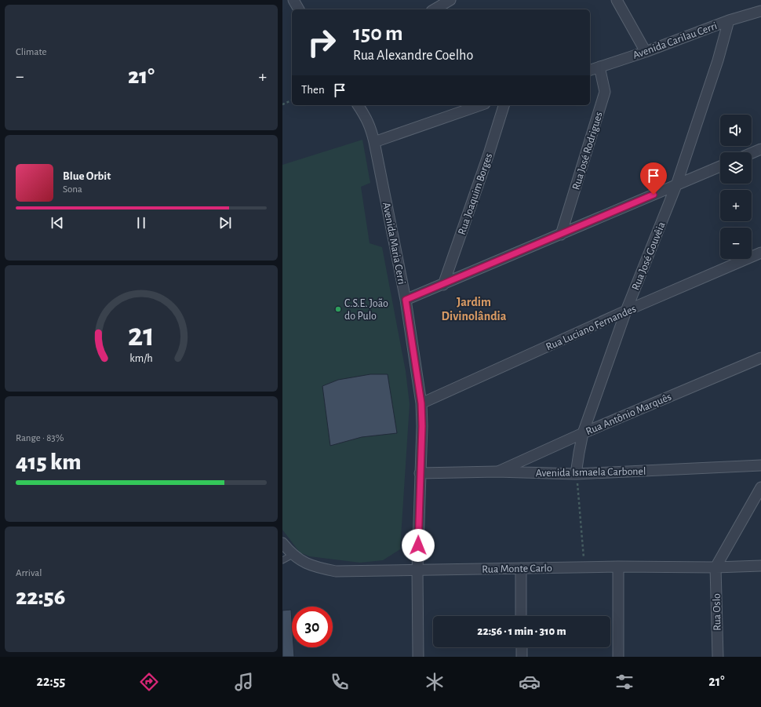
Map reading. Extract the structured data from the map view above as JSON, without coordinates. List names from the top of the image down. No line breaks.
{"streets":{"street":["Avenida Carilau Cerri","Rua José Rodrigues","Rua Joaquim Borges","Avenida Maria Cerri","Rua José Gouvêia","Rua Luciano Fernandes","Rua Antônio Marquês","Avenida Ismaela Carbonel","Rua Monte Carlo","Rua Oslo"]},"crossings":[["Avenida Carilau Cerri","Rua José Rodrigues"],["Avenida Carilau Cerri","Rua José Gouvêia"],["Avenida Maria Cerri","Rua Luciano Fernandes"],["Avenida Maria Cerri","Avenida Ismaela Carbonel"],["Avenida Maria Cerri","Rua Monte Carlo"],["Rua José Gouvêia","Rua Luciano Fernandes"],["Rua José Gouvêia","Rua Antônio Marquês"],["Rua José Gouvêia","Avenida Ismaela Carbonel"],["Rua Antônio Marquês","Avenida Ismaela Carbonel"],["Rua Monte Carlo","Rua Oslo"]],"districts":["Jardim Divinolândia"],"places":["C.S.E. João do Pulo"],"page":{"tile":["Climate",["Range · 83%","415 km"],["Arrival","22:56"]],"turn":["150 m","Rua Alexandre Coelho"],"heat":["−","21°","+"],"then":"Then","map_buttons":["+","−"],"song":["Blue Orbit","Sona"],"limit":"30","trip":"22:56 · 1 min · 310 m","tabs":["22:55","21°"],"gauge":["21","km/h"]}}
